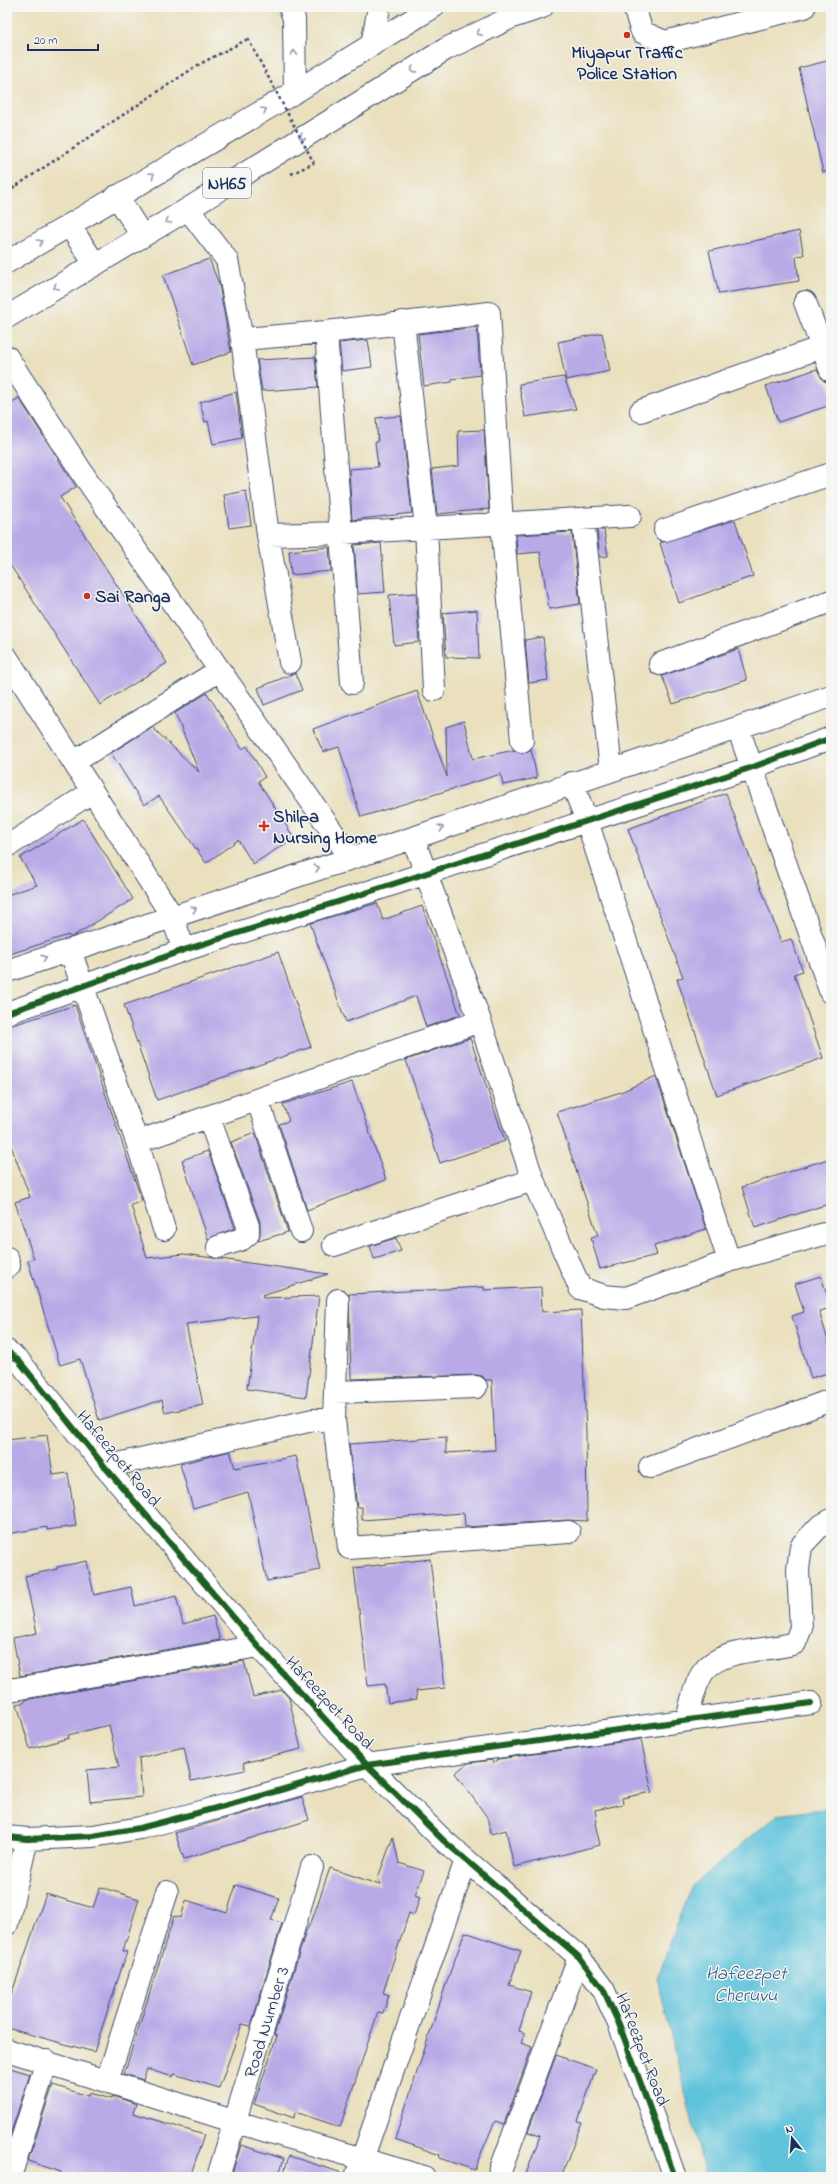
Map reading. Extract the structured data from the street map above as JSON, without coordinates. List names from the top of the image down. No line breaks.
{"streets":{"main road":["NH65","Hafeezpet Road","Road Number 3"]},"water":["Hafeezpet Cheruvu"],"places":{"other":["Miyapur Traffic Police Station","Sai Ranga"],"health":["Shilpa Nursing Home"]},"scale_bar":"20 m","north":"top"}
